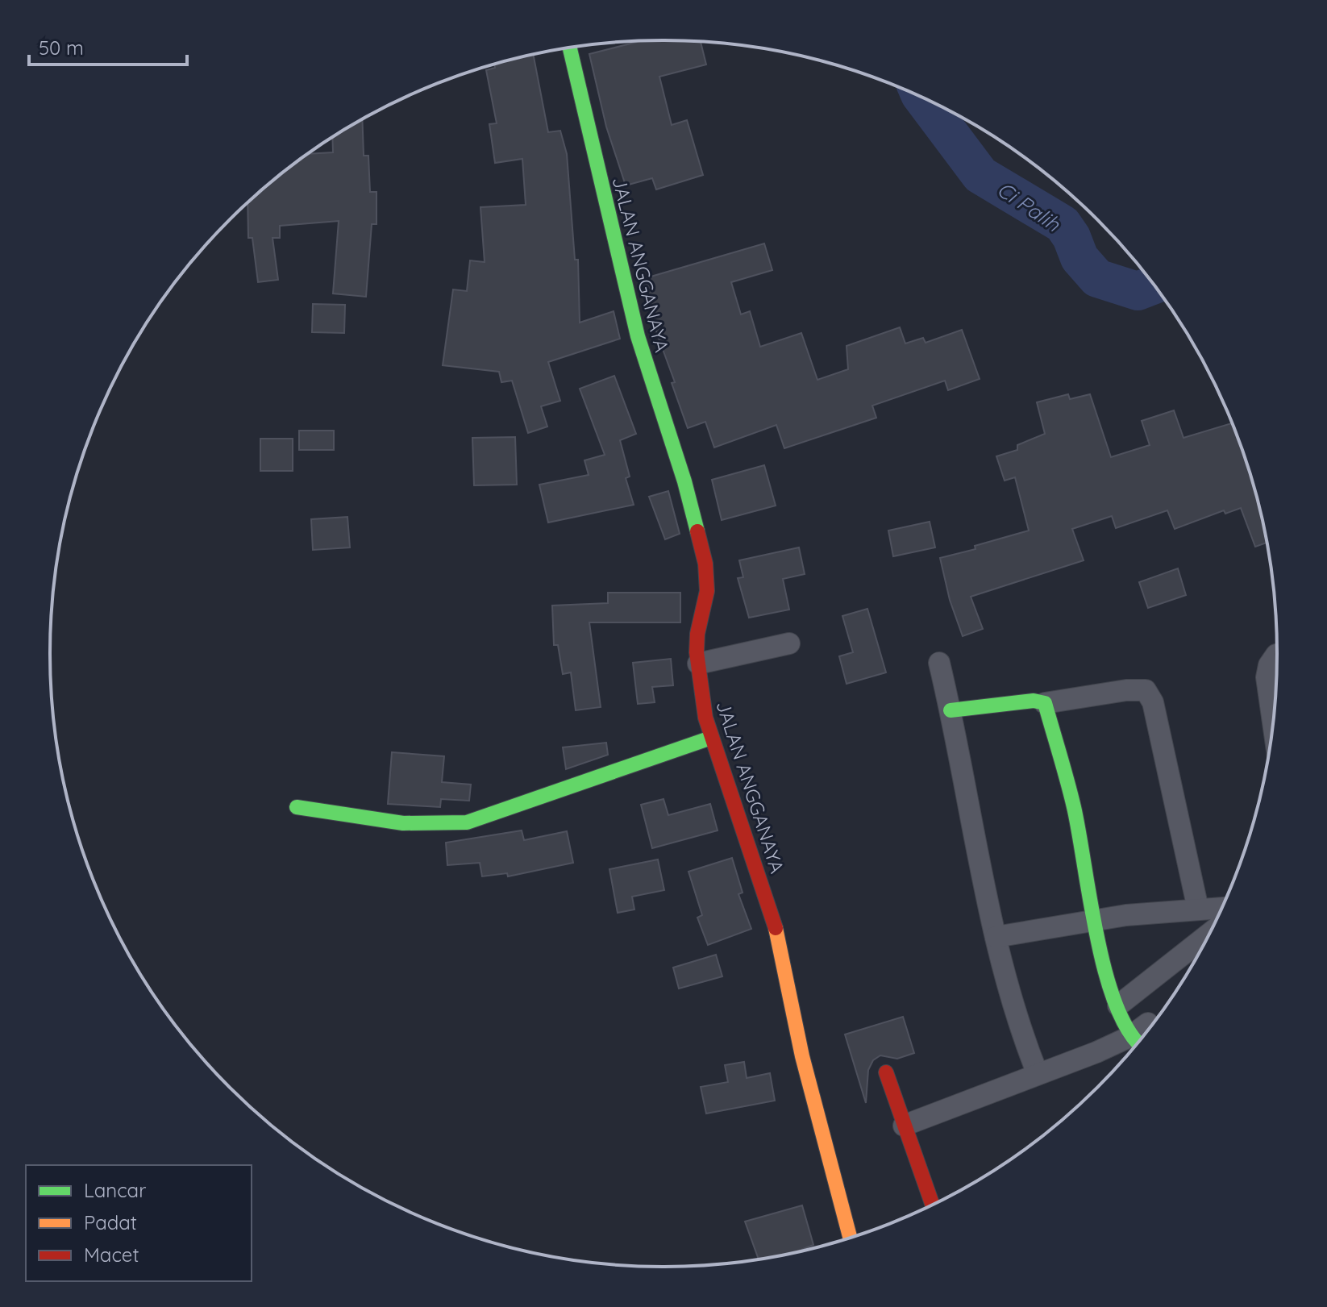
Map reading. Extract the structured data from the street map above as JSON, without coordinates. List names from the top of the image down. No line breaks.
{"streets":{"street":["JALAN ANGGANAYA"]},"water":["Ci Palih"],"legend":["Lancar","Padat","Macet"],"scale_bar":"50 m"}
